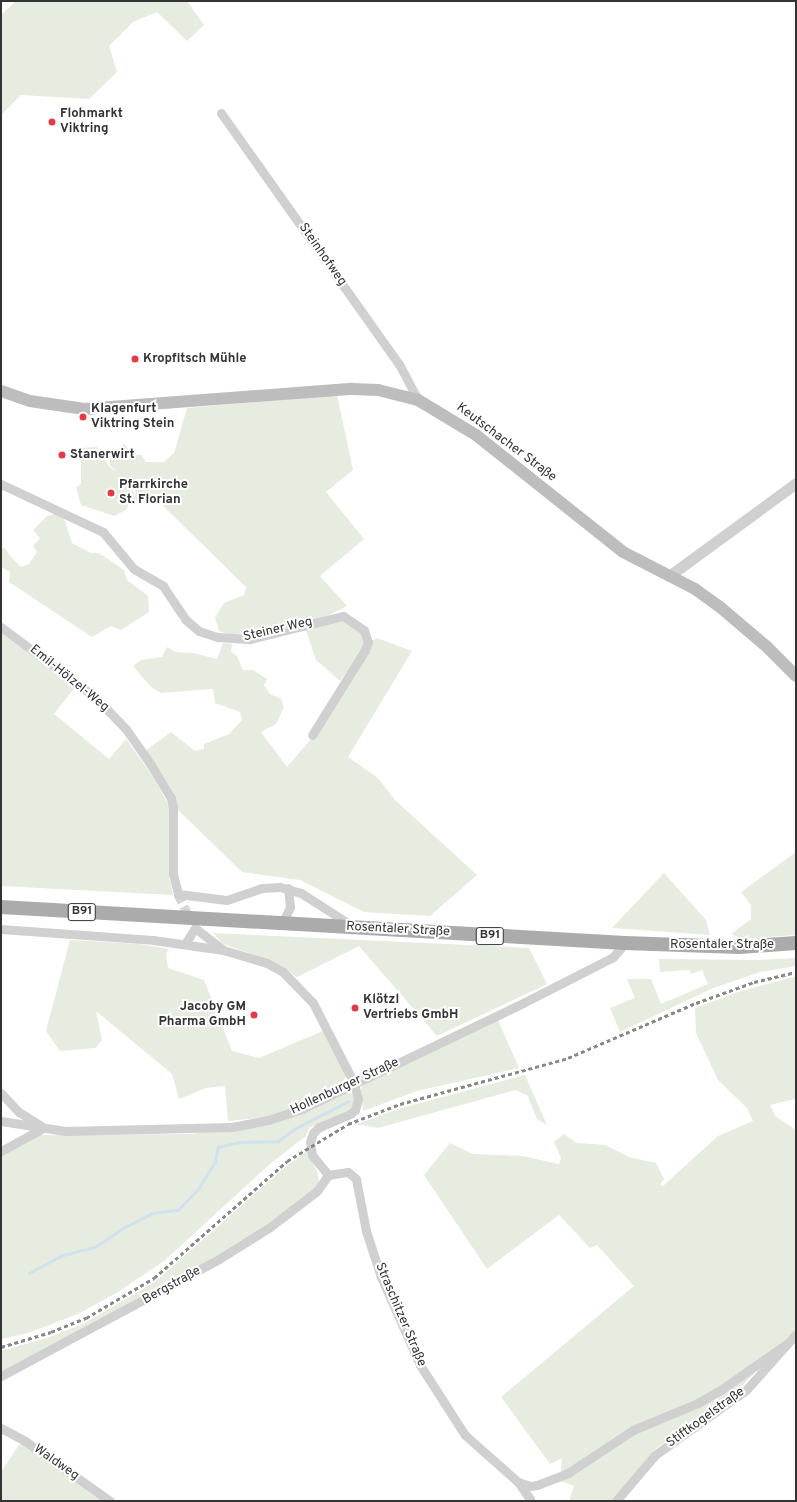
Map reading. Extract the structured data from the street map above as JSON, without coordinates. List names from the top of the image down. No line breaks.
{"streets":{"main road":["Keutschacher Straße","B91","Rosentaler Straße"],"street":["Steinhofweg","Steiner Weg","Emil-Hölzel-Weg","Hollenburger Straße","Bergstraße","Straschitzer Straße","Stiftkogelstraße","Waldweg"]},"crossings":[["Steinhofweg","Keutschacher Straße"],["Emil-Hölzel-Weg","Rosentaler Straße"],["Rosentaler Straße","Hollenburger Straße"],["Bergstraße","Straschitzer Straße"]],"places":["Flohmarkt Viktring","Kropfitsch Mühle","Klagenfurt Viktring Stein","Stanerwirt","Pfarrkirche St. Florian","Klötzl Vertriebs GmbH","Jacoby GM Pharma GmbH"]}
